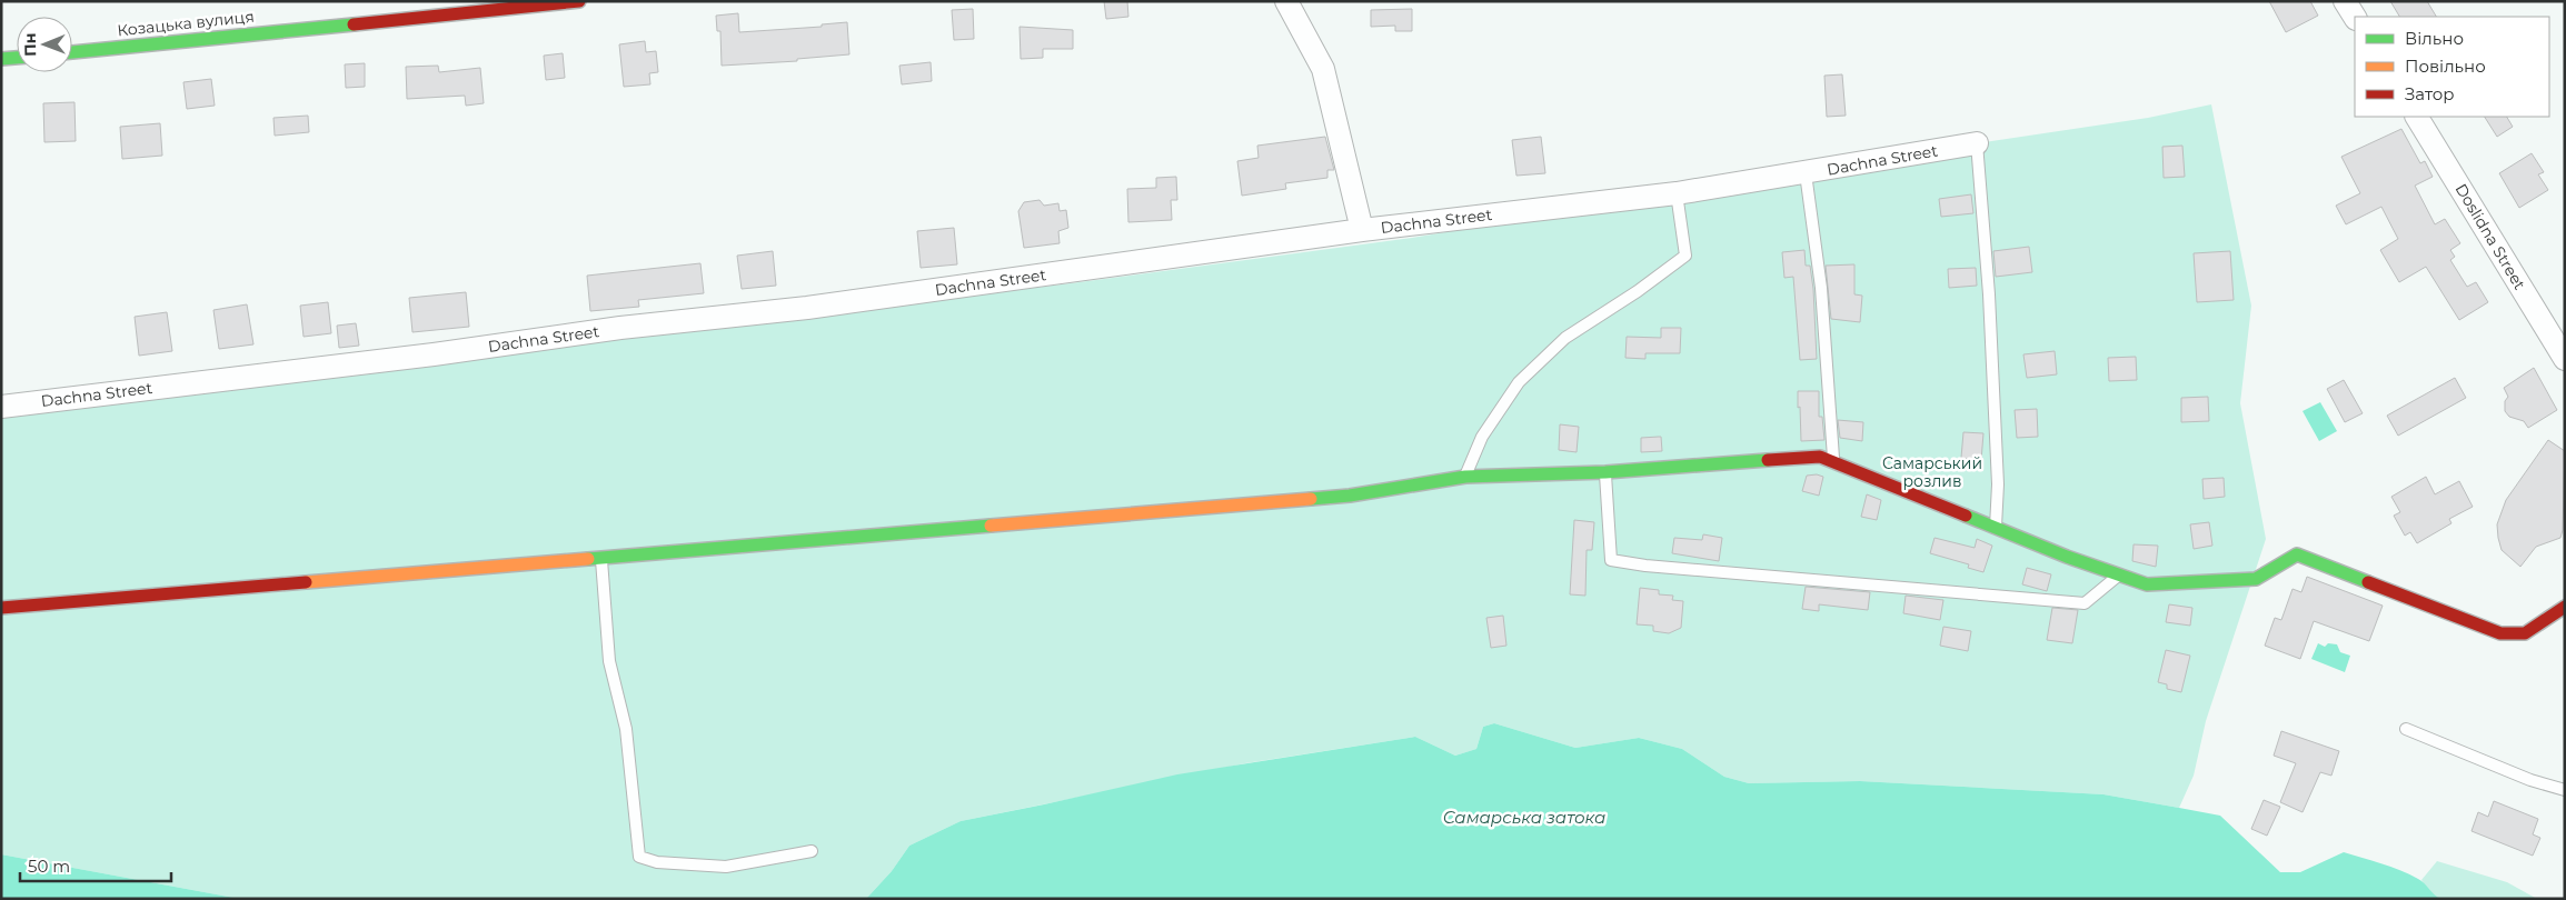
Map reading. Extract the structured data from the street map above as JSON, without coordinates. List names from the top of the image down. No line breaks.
{"streets":{"street":["Козацька вулиця","Dachna Street","Doslidna Street"]},"water":["Самарська затока"],"parks":["Самарський розлив"],"legend":["Вільно","Повільно","Затор"],"scale_bar":"50 m","north":"left"}
